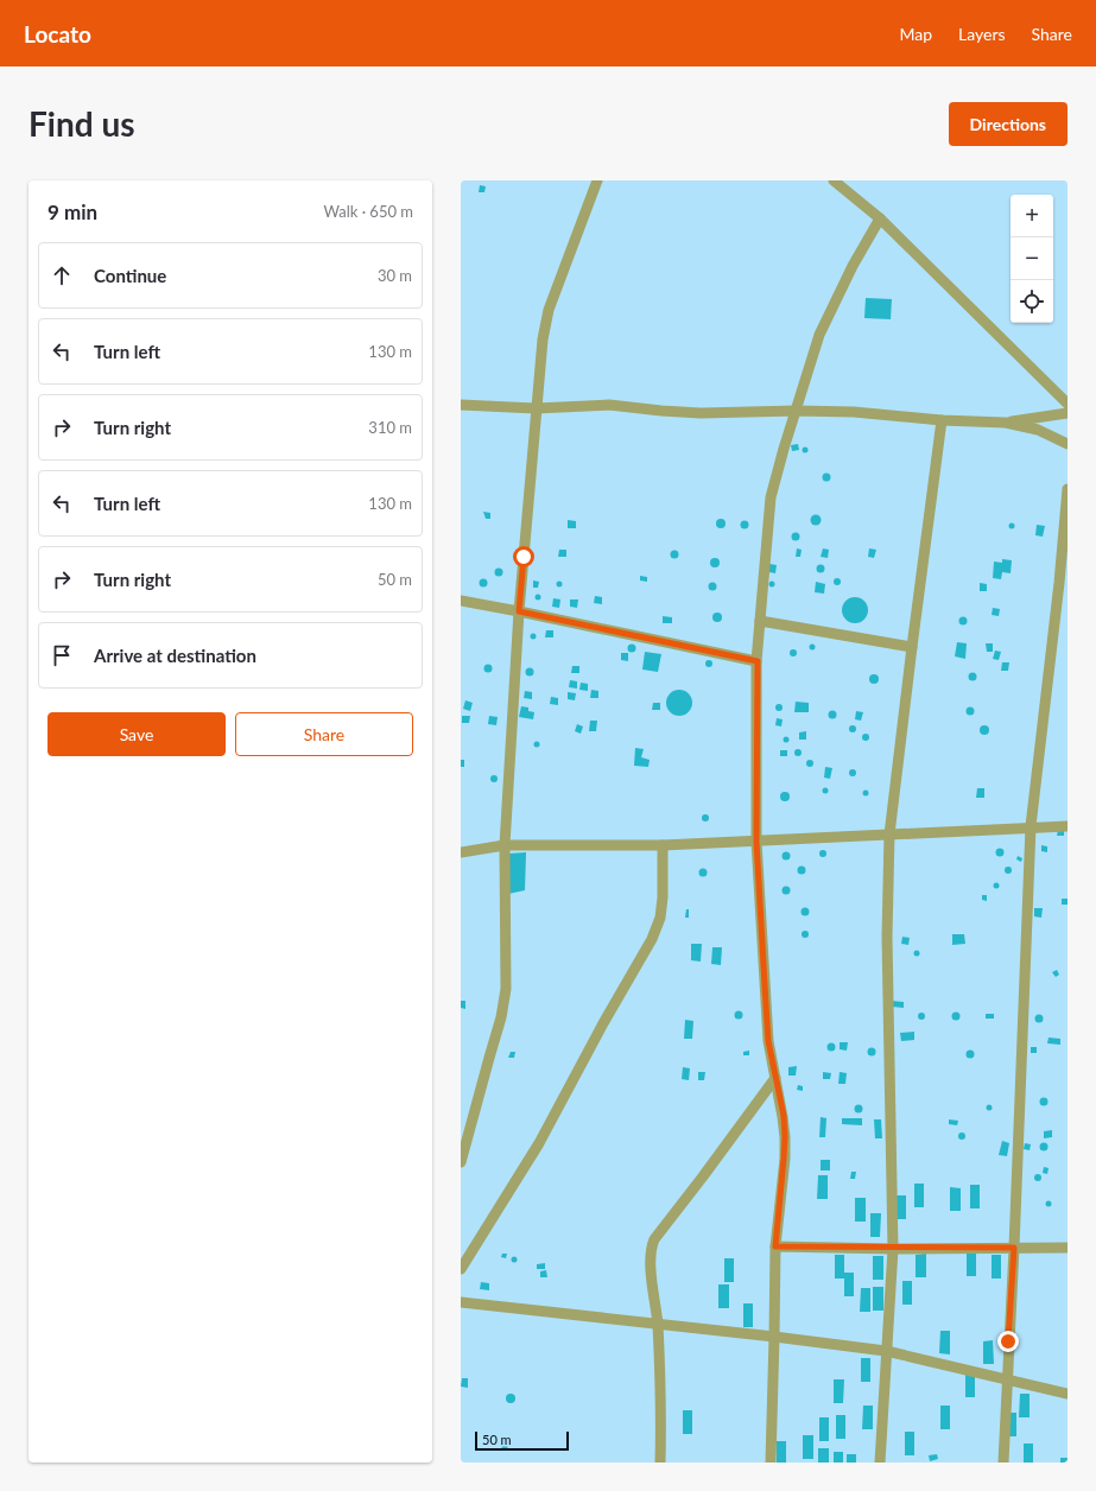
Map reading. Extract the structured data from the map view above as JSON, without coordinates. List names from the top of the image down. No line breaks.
{"scale_bar":"50 m","page":{"header":"Locato","nav":["Map","Layers","Share"],"buttons":["Directions",["Save","Share"]],"title":"Find us","heading":["9 min","Walk · 650 m"],"map_buttons":["+","−"],"list":[["Continue","30 m"],["Turn left","130 m"],["Turn right","310 m"],["Turn left","130 m"],["Turn right","50 m"],"Arrive at destination"],"scale":"50 m"}}
